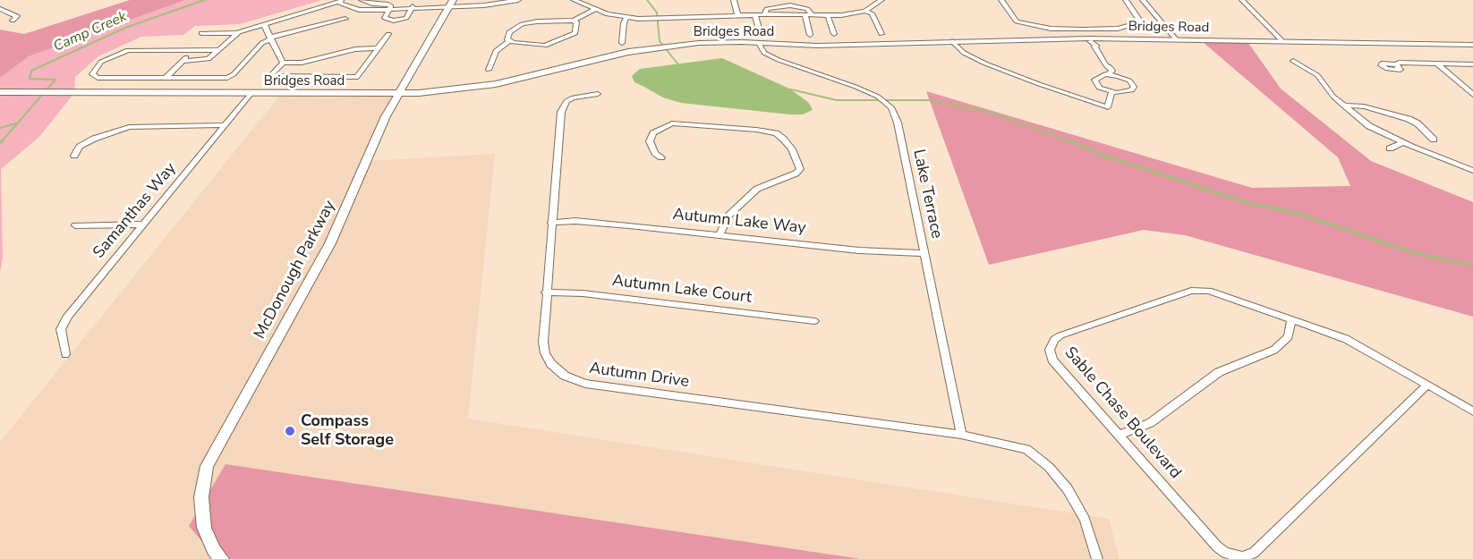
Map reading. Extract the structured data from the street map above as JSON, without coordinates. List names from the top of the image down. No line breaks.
{"streets":{"street":["Bridges Road","Lake Terrace","Samanthas Way","Autumn Lake Way","McDonough Parkway","Autumn Lake Court","Autumn Drive","Sable Chase Boulevard"]},"crossings":[["Bridges Road","Lake Terrace"],["Bridges Road","Samanthas Way"],["Bridges Road","McDonough Parkway"],["Lake Terrace","Autumn Lake Way"],["Lake Terrace","Autumn Drive"],["Autumn Lake Way","Autumn Drive"],["Autumn Lake Court","Autumn Drive"]],"water":["Camp Creek"],"places":["Compass Self Storage"]}
